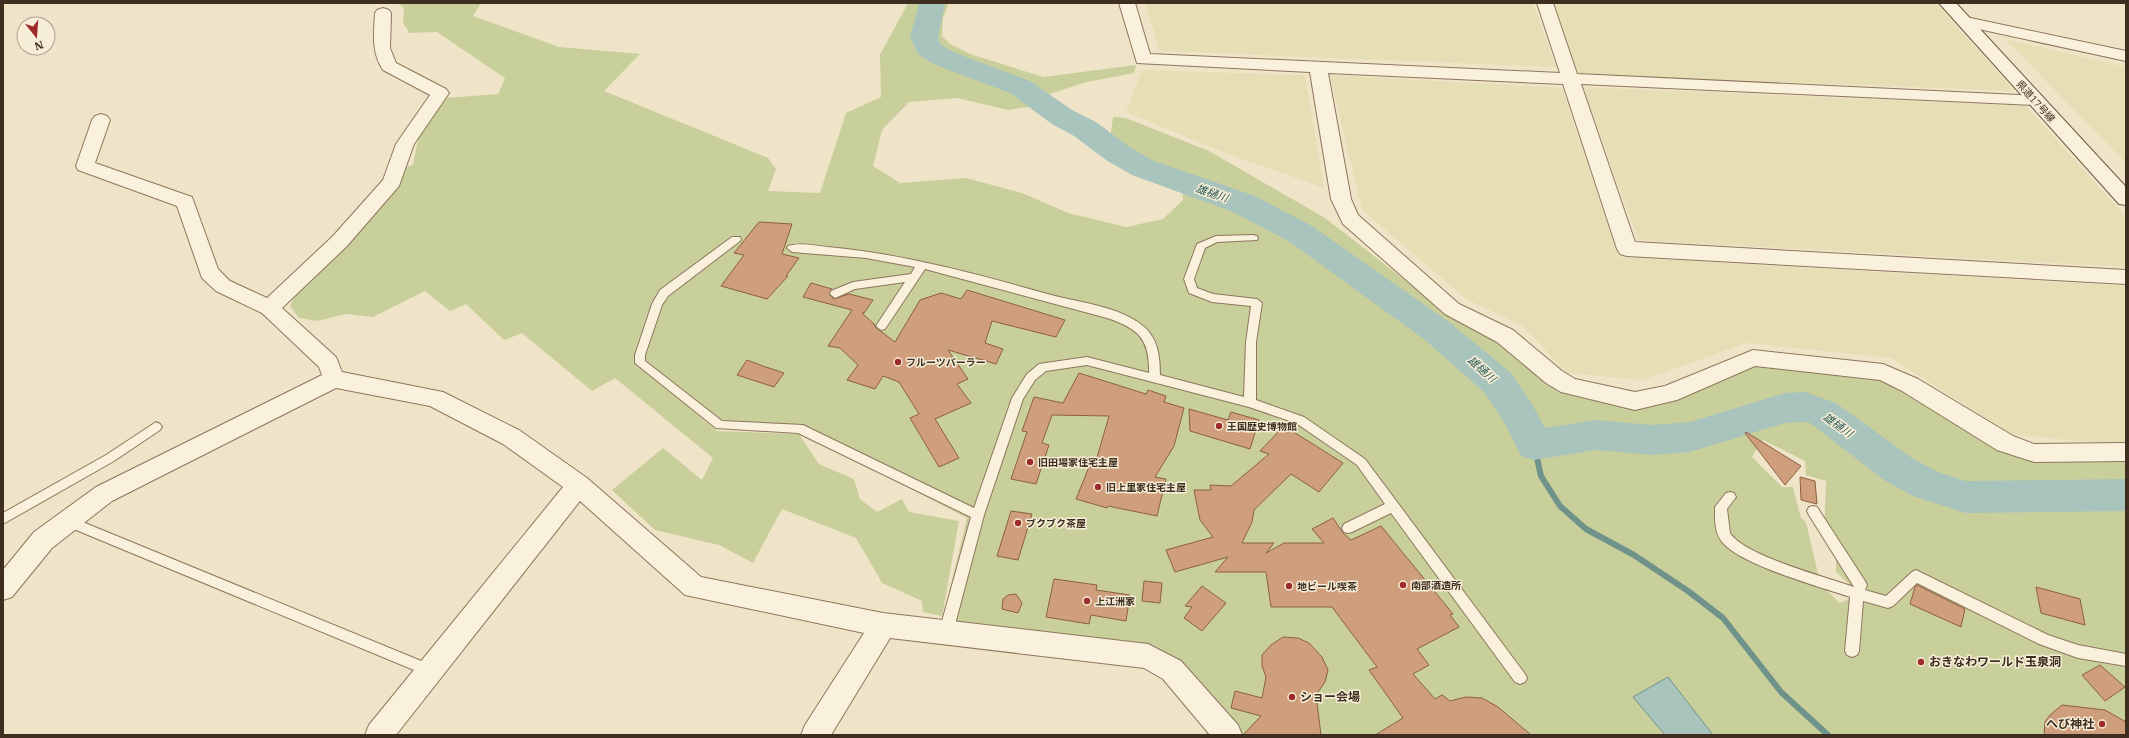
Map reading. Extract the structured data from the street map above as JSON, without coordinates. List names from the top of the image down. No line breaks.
{"streets":{"street":["県道17号線"]},"water":["雄樋川"],"places":["フルーツパーラー","王国歴史博物館","旧田場家住宅主屋","旧上里家住宅主屋","ブクブク茶屋","南部酒造所","地ビール喫茶","上江洲家","おきなわワールド玉泉洞","ショー会場","へび神社"],"north":"bottom"}
